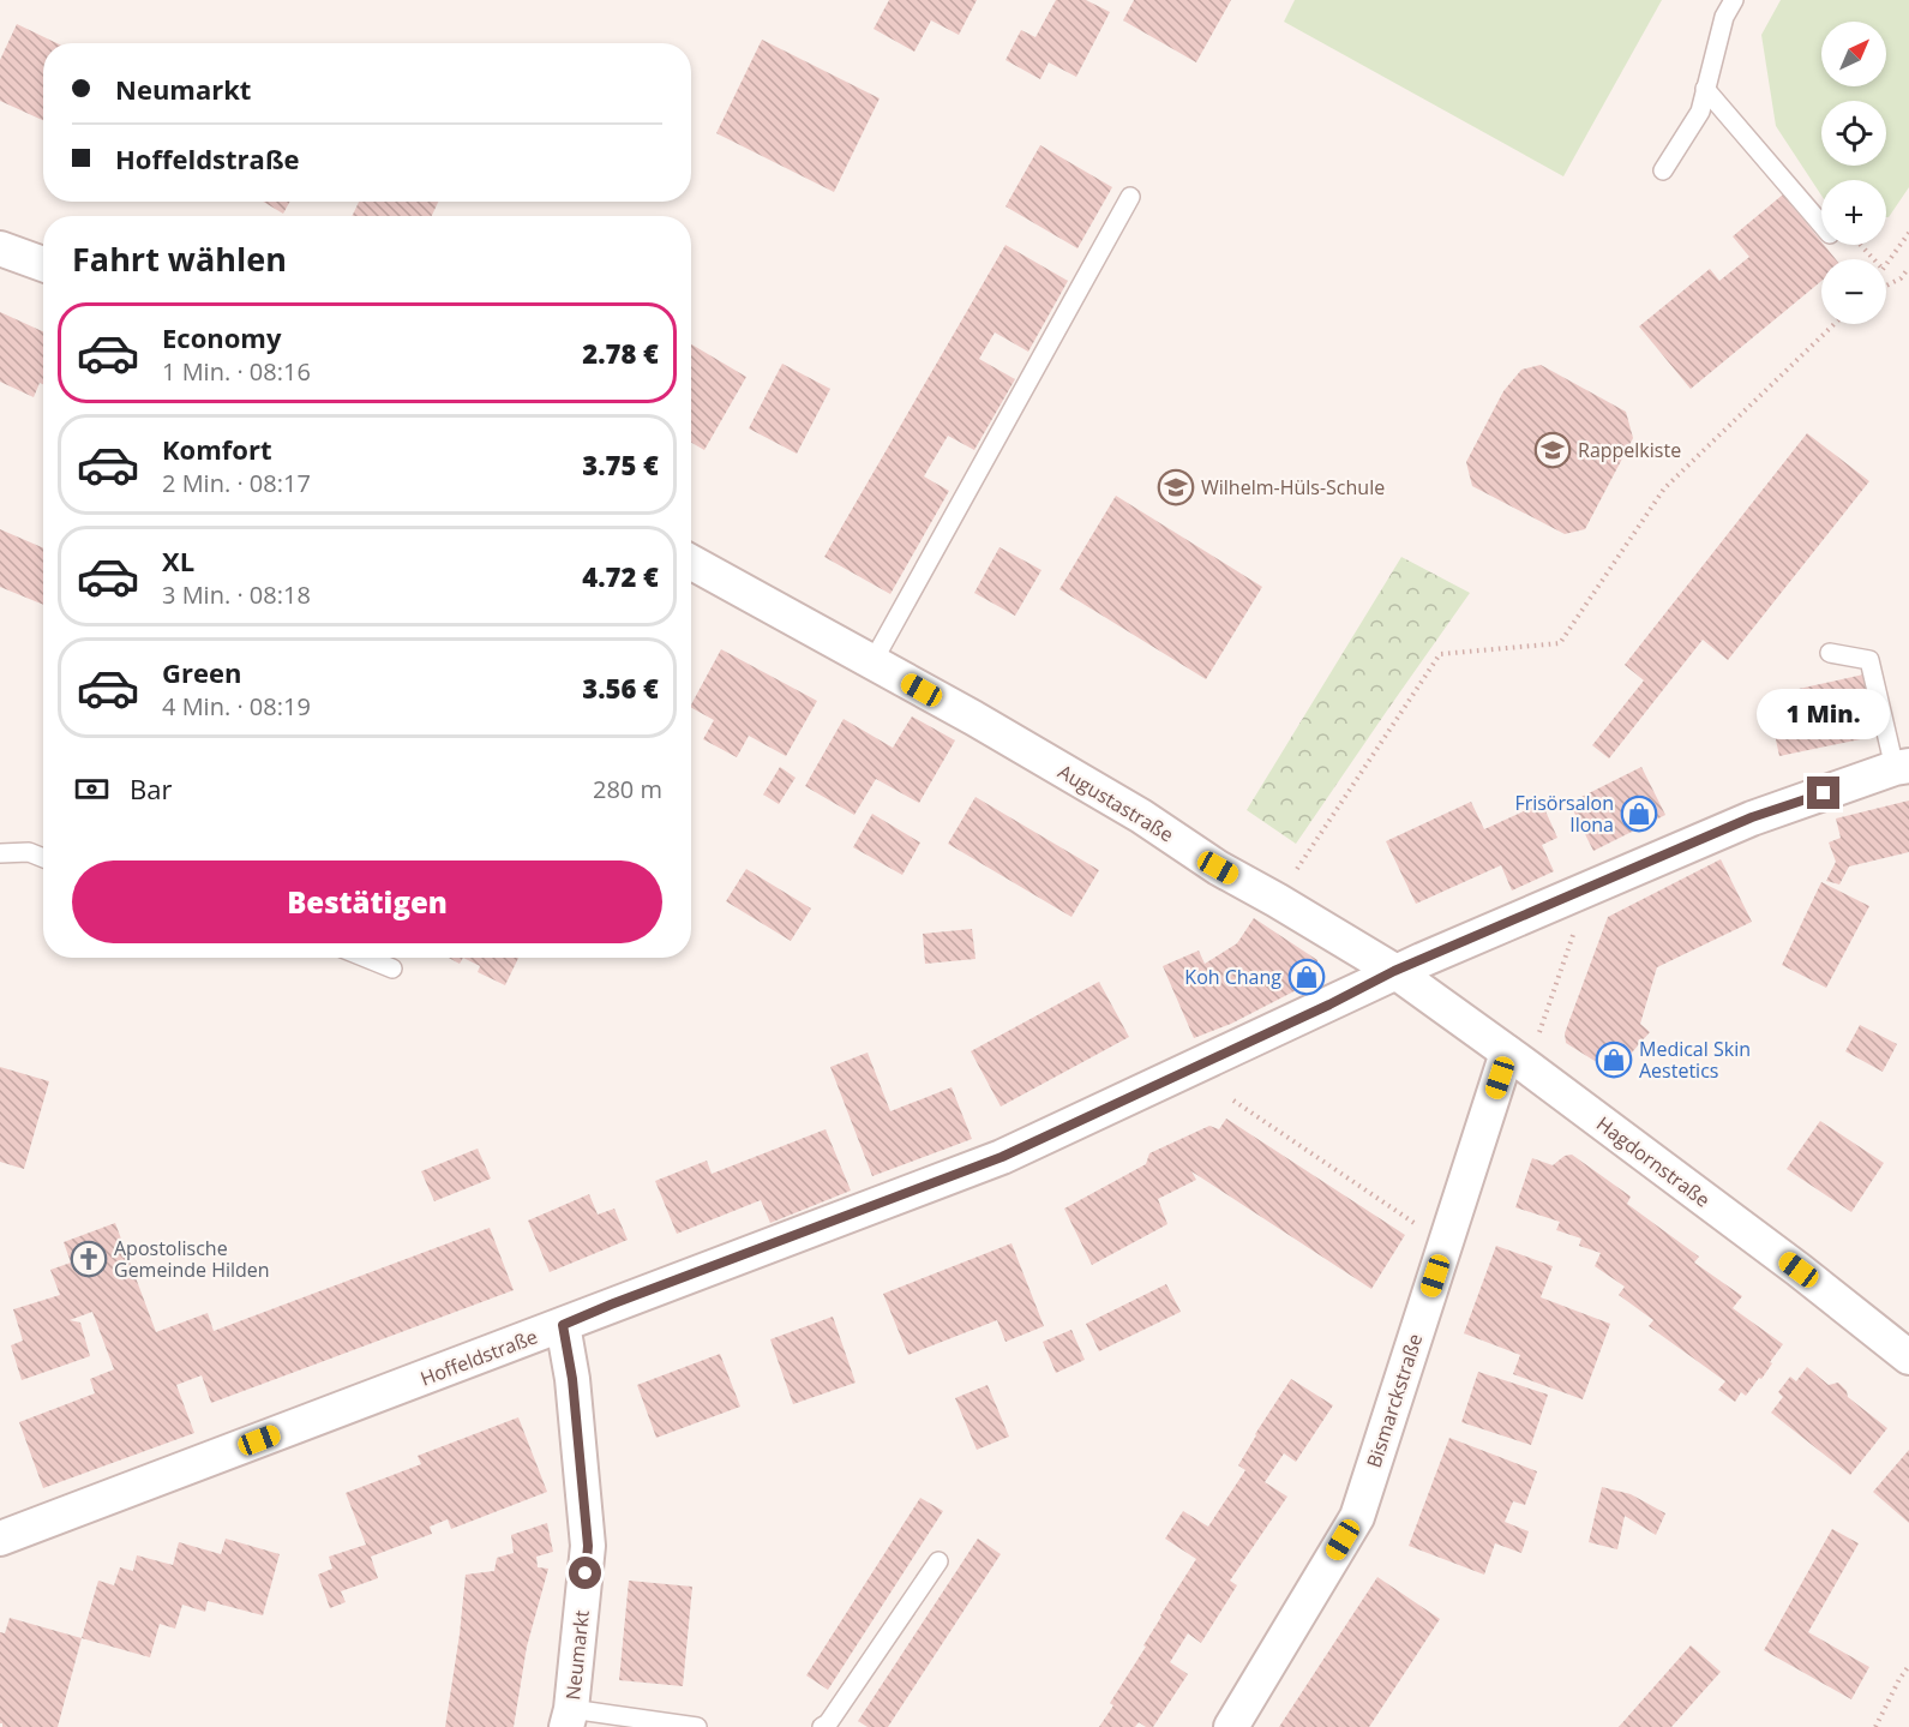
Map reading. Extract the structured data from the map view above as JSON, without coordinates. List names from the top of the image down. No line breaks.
{"streets":{"street":["Augustastraße","Hagdornstraße","Hoffeldstraße","Bismarckstraße","Neumarkt"]},"crossings":[["Augustastraße","Hagdornstraße"],["Augustastraße","Hoffeldstraße"],["Hagdornstraße","Hoffeldstraße"],["Hagdornstraße","Bismarckstraße"],["Hoffeldstraße","Neumarkt"]],"places":{"school or university":["Rappelkiste","Wilhelm-Hüls-Schule"],"shop":["Frisörsalon Ilona","Koh Chang","Medical Skin Aestetics"],"church":["Apostolische Gemeinde Hilden"]},"north":"top right","page":{"map_buttons":["+","−"],"banner":["Neumarkt","Hoffeldstraße"],"heading":"Fahrt wählen","list":[{"name":"Economy","note":"1 Min. · 08:16","value":"2.78 €"},{"name":"Komfort","note":"2 Min. · 08:17","value":"3.75 €"},{"name":"XL","note":"3 Min. · 08:18","value":"4.72 €"},{"name":"Green","note":"4 Min. · 08:19","value":"3.56 €"}],"bubble":"1 Min.","pay":["Bar","280 m"],"buttons":"Bestätigen"}}
